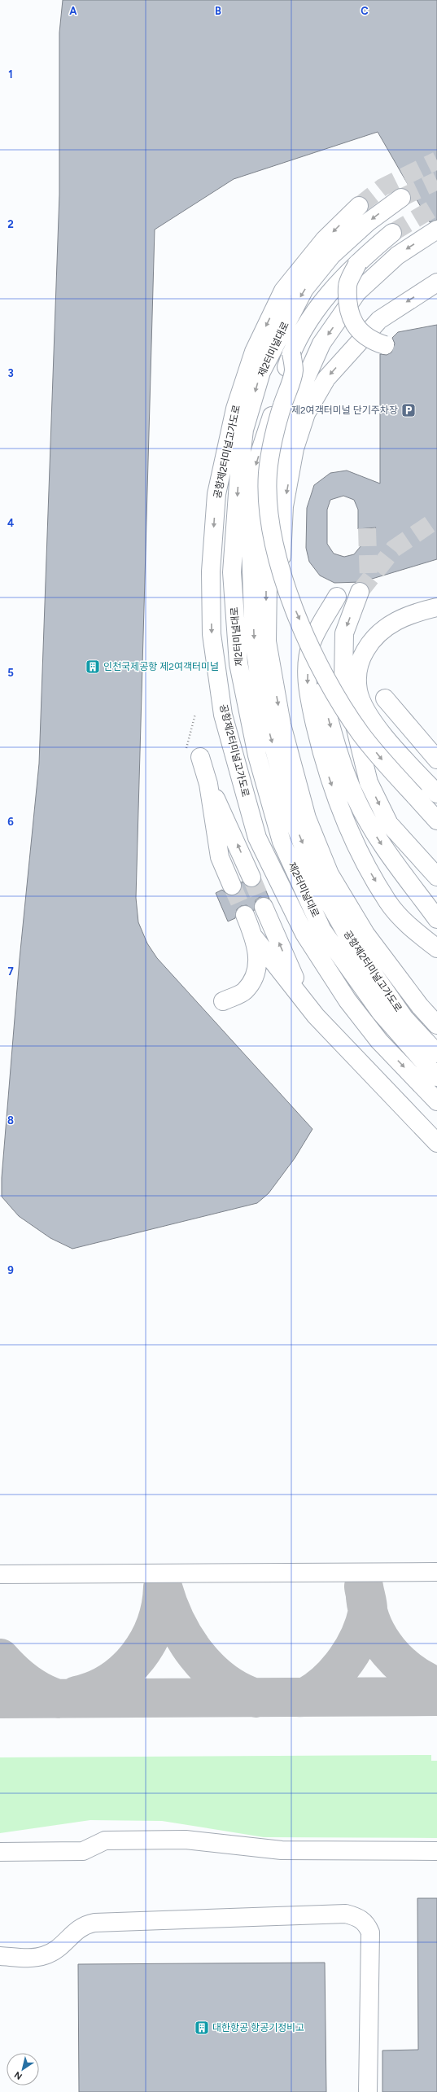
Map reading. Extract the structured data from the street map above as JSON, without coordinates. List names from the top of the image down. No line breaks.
{"streets":{"street":["제2터미널대로","공항제2터미널고가도로"]},"places":{"parking":["제2여객터미널 단기주차장"],"building":["인천국제공항 제2여객터미널","대한항공 항공기정비고"]},"north":"bottom left","grid":{"columns":["A","B","C"],"rows":["1","2","3","4","5","6","7","8","9"]}}
